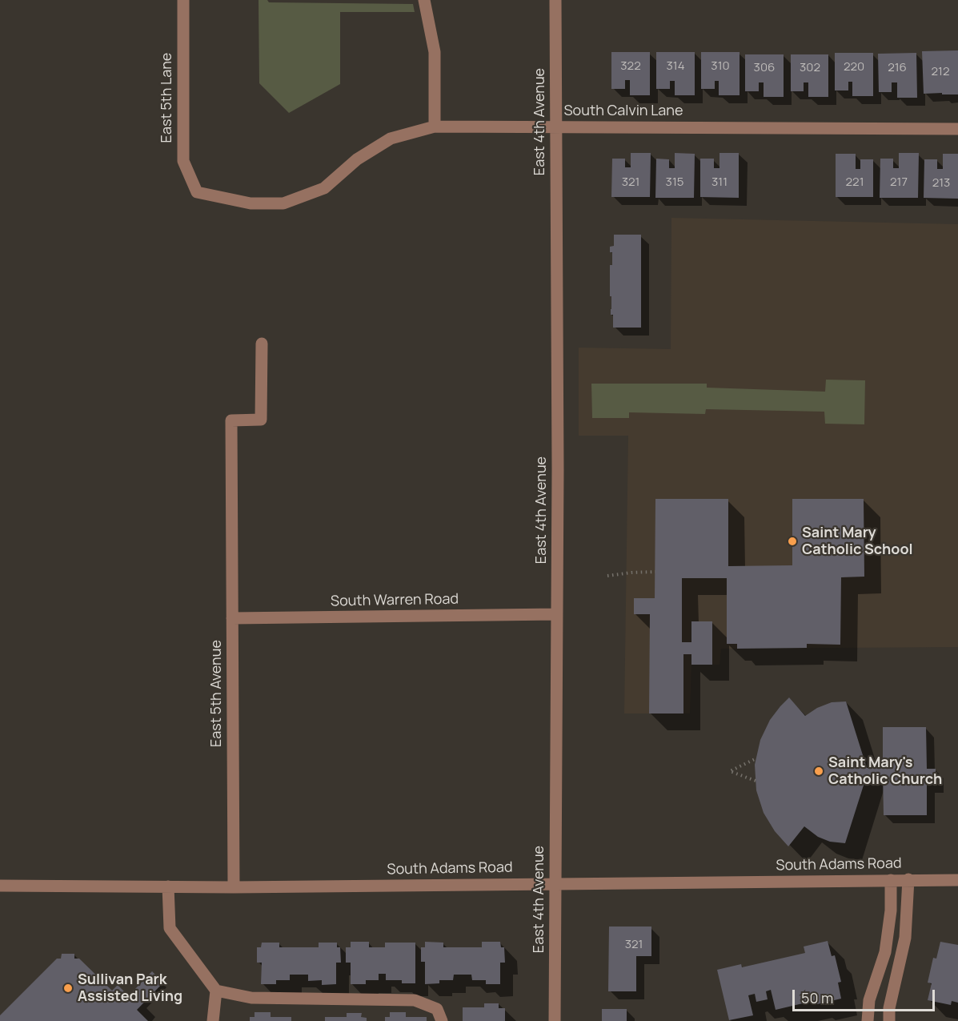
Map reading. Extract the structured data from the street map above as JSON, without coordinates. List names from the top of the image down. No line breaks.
{"streets":{"street":["East 5th Lane","South Calvin Lane","East 4th Avenue","South Warren Road","East 5th Avenue","South Adams Road"]},"crossings":[["East 5th Lane","South Calvin Lane"],["South Calvin Lane","East 4th Avenue"],["East 4th Avenue","South Warren Road"],["East 4th Avenue","South Adams Road"],["South Warren Road","East 5th Avenue"],["East 5th Avenue","South Adams Road"]],"places":["Saint Mary Catholic School","Saint Mary's Catholic Church","Sullivan Park Assisted Living"],"house_numbers":["322","314","310","220","306","302","216","212","321","315","311","221","217","213","321"],"scale_bar":"50 m"}
